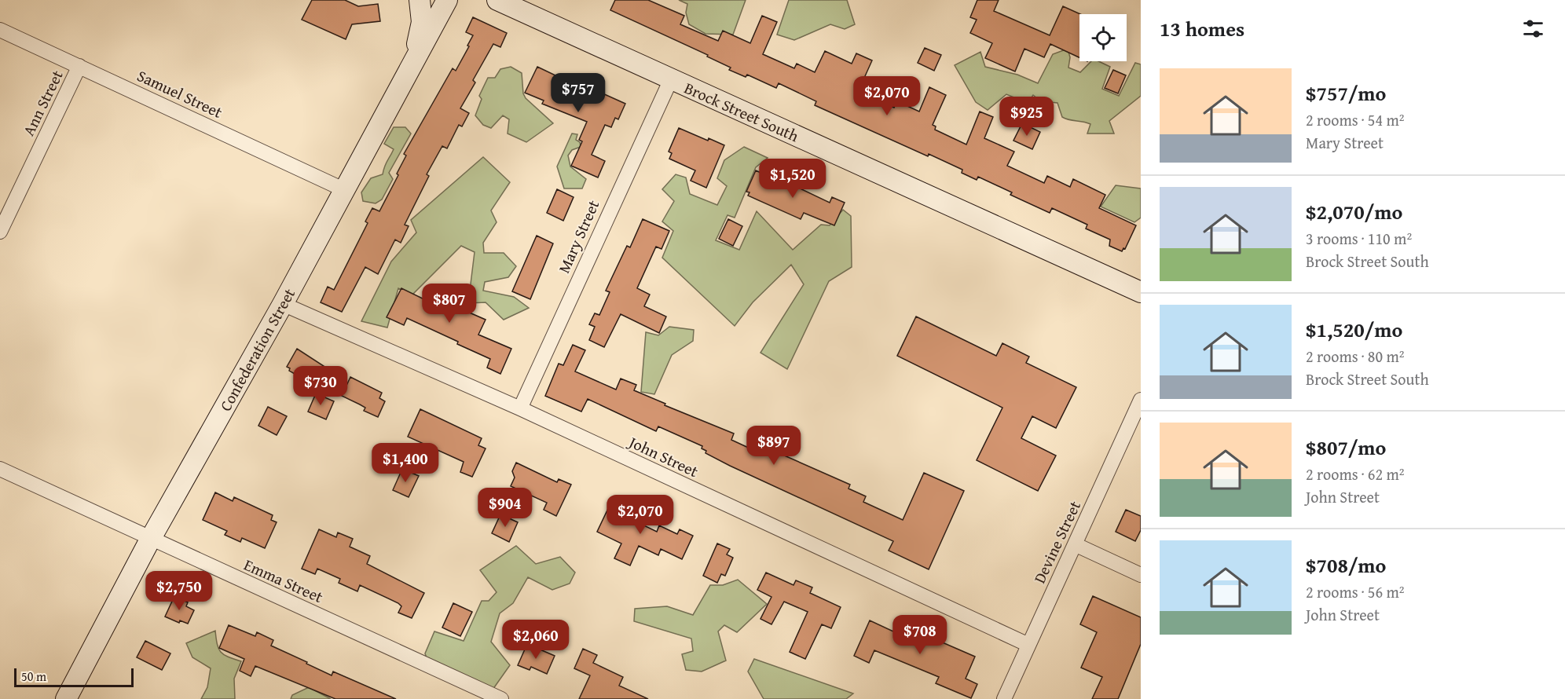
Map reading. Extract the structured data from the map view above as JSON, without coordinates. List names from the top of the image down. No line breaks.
{"streets":{"main road":["Brock Street South","Confederation Street"],"street":["Samuel Street","Ann Street","Mary Street","John Street","Devine Street","Emma Street"]},"crossings":[["Samuel Street","Ann Street"],["Samuel Street","Confederation Street"],["Brock Street South","Mary Street"],["Mary Street","John Street"],["Confederation Street","John Street"],["Confederation Street","Emma Street"],["John Street","Devine Street"]],"scale_bar":"50 m","page":{"heading":"13 homes","list":[{"name":"$757/mo","note":"2 rooms · 54 m² · Mary Street"},{"name":"$2,070/mo","note":"3 rooms · 110 m² · Brock Street South"},{"name":"$1,520/mo","note":"2 rooms · 80 m² · Brock Street South"},{"name":"$807/mo","note":"2 rooms · 62 m² · John Street"},{"name":"$708/mo","note":"2 rooms · 56 m² · John Street"}],"price":["$757","$2,070","$925","$1,520","$807","$730","$897","$1,400","$904","$2,070","$2,750","$708","$2,060"],"scale":"50 m"}}
